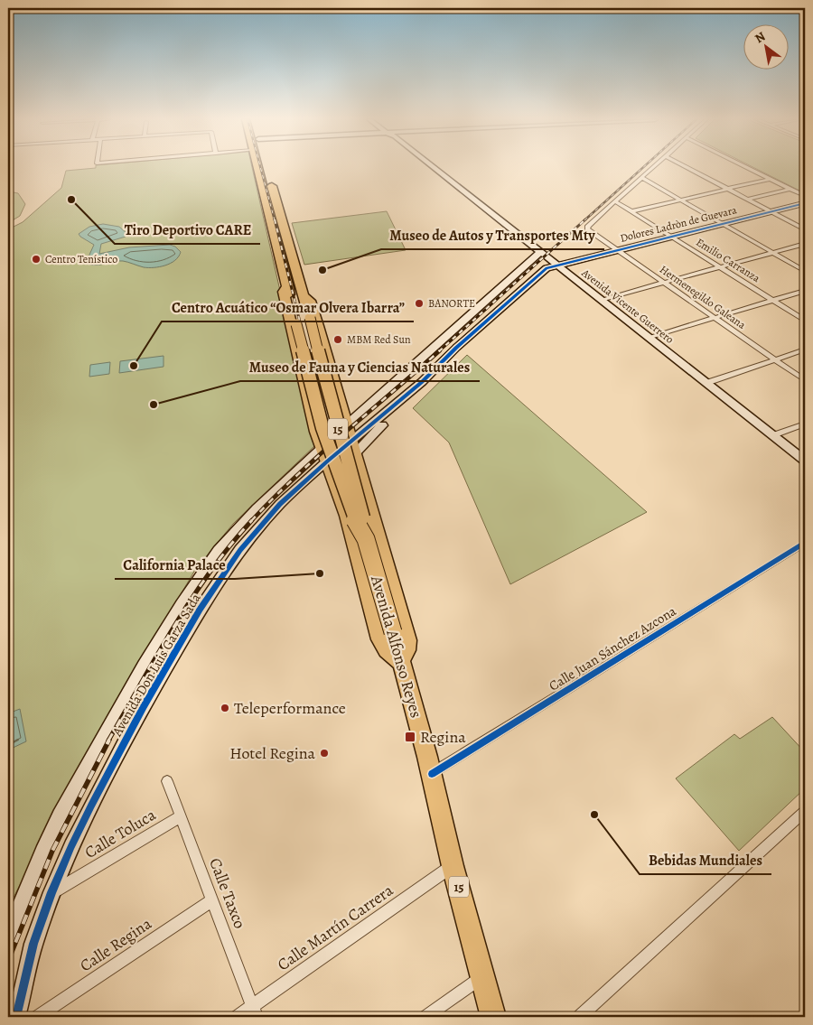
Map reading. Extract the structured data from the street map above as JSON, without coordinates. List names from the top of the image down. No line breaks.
{"streets":{"highway":["15","Avenida Alfonso Reyes"],"street":["Dolores Ladròn de Guevara","Emilio Carranza","Hermenegildo Galeana","Avenida Vicente Guerrero","Calle Juan Sánchez Azcona","Avenida Don Luis Garza Sada","Calle Toluca","Calle Taxco","Calle Martín Carrera","Calle Regina"]},"crossings":[["Dolores Ladròn de Guevara","Emilio Carranza"],["Dolores Ladròn de Guevara","Hermenegildo Galeana"],["Dolores Ladròn de Guevara","Avenida Vicente Guerrero"],["Emilio Carranza","Hermenegildo Galeana"],["Avenida Vicente Guerrero","Avenida Don Luis Garza Sada"],["Avenida Alfonso Reyes","Calle Juan Sánchez Azcona"],["Avenida Alfonso Reyes","Calle Martín Carrera"],["Avenida Don Luis Garza Sada","Calle Toluca"],["Calle Toluca","Calle Taxco"],["Calle Taxco","Calle Martín Carrera"],["Calle Taxco","Calle Regina"]],"places":{"other":["Tiro Deportivo CARE","Centro Tenístico","Museo de Autos y Transportes Mty","BANORTE","MBM Red Sun","Centro Acuático “Osmar Olvera Ibarra”","Museo de Fauna y Ciencias Naturales","California Palace","Teleperformance","Hotel Regina","Bebidas Mundiales"],"transit":["Regina"]},"north":"top left"}
